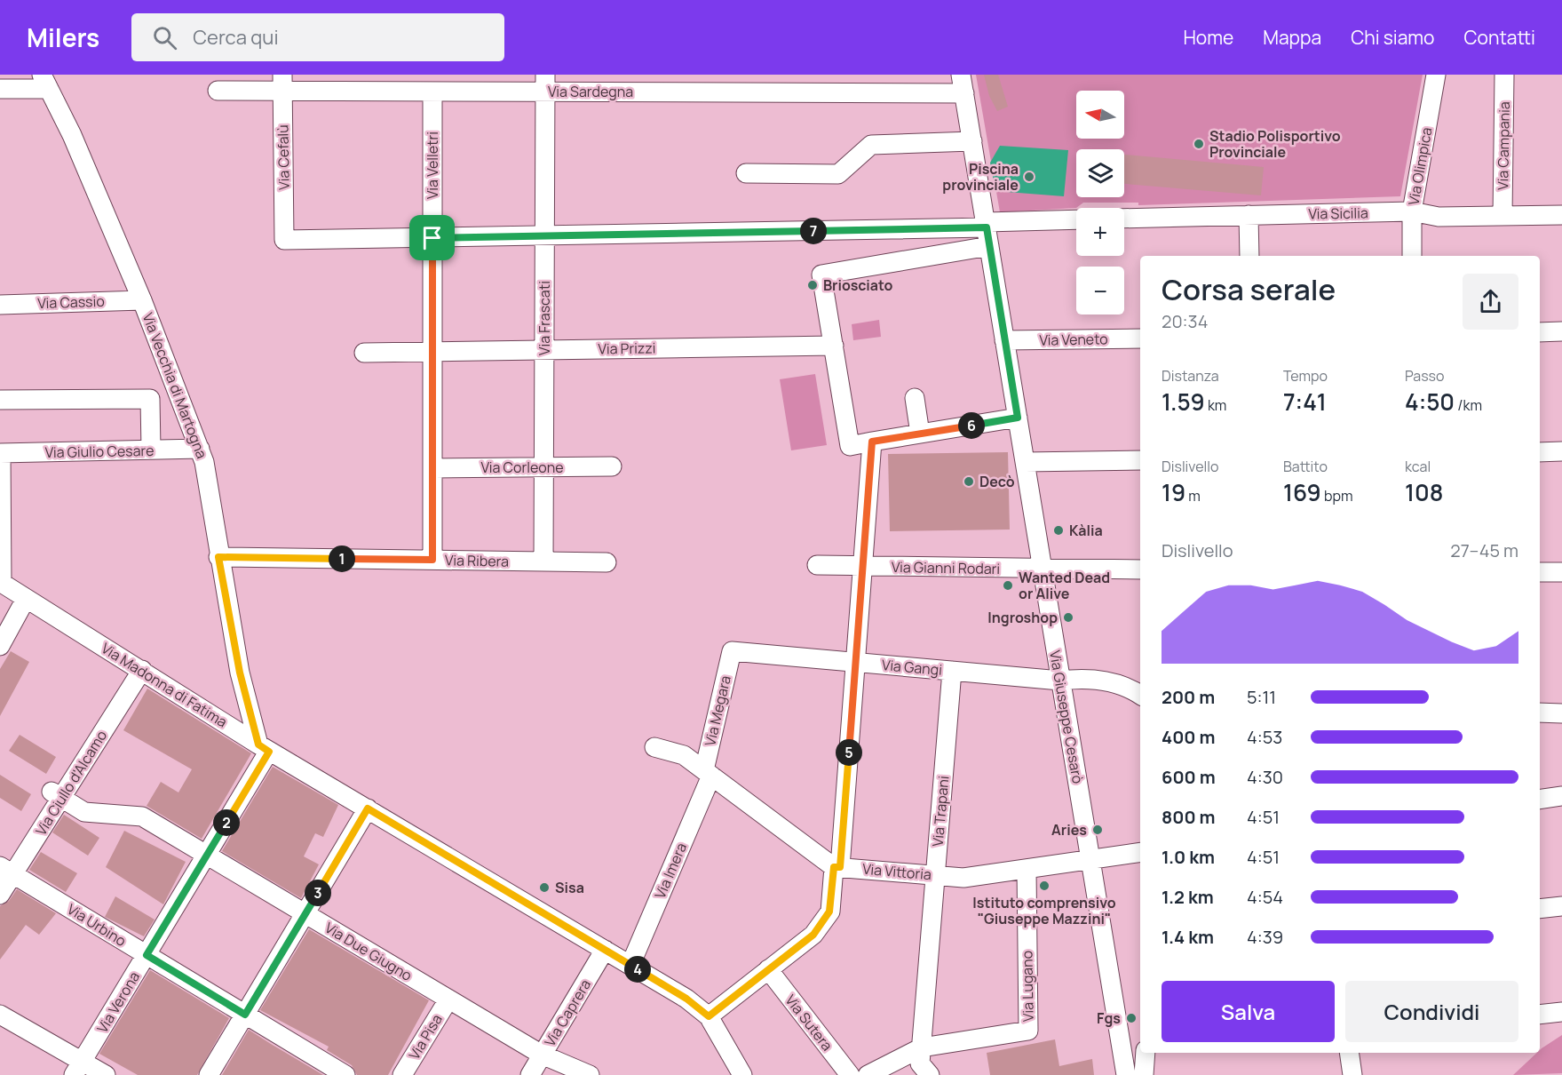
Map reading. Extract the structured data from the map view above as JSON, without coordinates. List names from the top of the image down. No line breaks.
{"streets":{"street":["Via Sardegna","Via Campania","Via Cefalù","Via Velletri","Via Olimpica","Via Sicilia","Via Cassio","Via Frascati","Via Veneto","Via Prizzi","Via Vecchia di Martogna","Via Giulio Cesare","Via Corleone","Via Ribera","Via Gianni Rodari","Via Gangi","Via Madonna di Fatima","Via Megara","Via Giuseppe Cesarò","Via Ciullo d'Alcamo","Via Trapani","Via Imera","Via Vittoria","Via Urbino","Via Due Giugno","Via Lugano","Via Verona","Via Caprera","Via Sutera","Via Pisa"]},"crossings":[["Via Sardegna","Via Cefalù"],["Via Sardegna","Via Velletri"],["Via Sardegna","Via Frascati"],["Via Sardegna","Via Giuseppe Cesarò"],["Via Campania","Via Sicilia"],["Via Cefalù","Via Velletri"],["Via Velletri","Via Prizzi"],["Via Velletri","Via Corleone"],["Via Velletri","Via Ribera"],["Via Olimpica","Via Sicilia"],["Via Cassio","Via Vecchia di Martogna"],["Via Frascati","Via Prizzi"],["Via Frascati","Via Corleone"],["Via Frascati","Via Ribera"],["Via Veneto","Via Giuseppe Cesarò"],["Via Vecchia di Martogna","Via Giulio Cesare"],["Via Vecchia di Martogna","Via Ribera"],["Via Vecchia di Martogna","Via Madonna di Fatima"],["Via Vecchia di Martogna","Via Verona"],["Via Gianni Rodari","Via Giuseppe Cesarò"],["Via Gangi","Via Megara"],["Via Gangi","Via Giuseppe Cesarò"],["Via Gangi","Via Trapani"],["Via Madonna di Fatima","Via Ciullo d'Alcamo"],["Via Madonna di Fatima","Via Imera"],["Via Madonna di Fatima","Via Verona"],["Via Madonna di Fatima","Via Caprera"],["Via Megara","Via Imera"],["Via Giuseppe Cesarò","Via Vittoria"],["Via Ciullo d'Alcamo","Via Urbino"],["Via Ciullo d'Alcamo","Via Due Giugno"],["Via Trapani","Via Vittoria"],["Via Trapani","Via Lugano"],["Via Vittoria","Via Lugano"],["Via Urbino","Via Verona"],["Via Due Giugno","Via Verona"],["Via Due Giugno","Via Caprera"],["Via Due Giugno","Via Pisa"]],"places":["Stadio Polisportivo Provinciale","Piscina provinciale","Briosciato","Decò","Kàlia","Wanted Dead or Alive","Ingroshop","Aries","Istituto comprensivo \"Giuseppe Mazzini\"","Sisa","Fgs"],"north":"left","page":{"header":"Milers","search":"Cerca qui","nav":["Home","Mappa","Chi siamo","Contatti"],"map_buttons":["+","−"],"pins":["7","6","1","5","2","3","4"],"heading":["Corsa serale","20:34"],"stats":[["Distanza","1.59 km"],["Tempo","7:41"],["Passo","4:50 /km"],["Dislivello","19 m"],["Battito","169 bpm"],["kcal","108"]],"chart":["Dislivello","27–45 m"],"list":[{"name":"200 m","note":"5:11"},{"name":"400 m","note":"4:53"},{"name":"600 m","note":"4:30"},{"name":"800 m","note":"4:51"},{"name":"1.0 km","note":"4:51"},{"name":"1.2 km","note":"4:54"},{"name":"1.4 km","note":"4:39"}],"buttons":["Salva","Condividi"]}}
